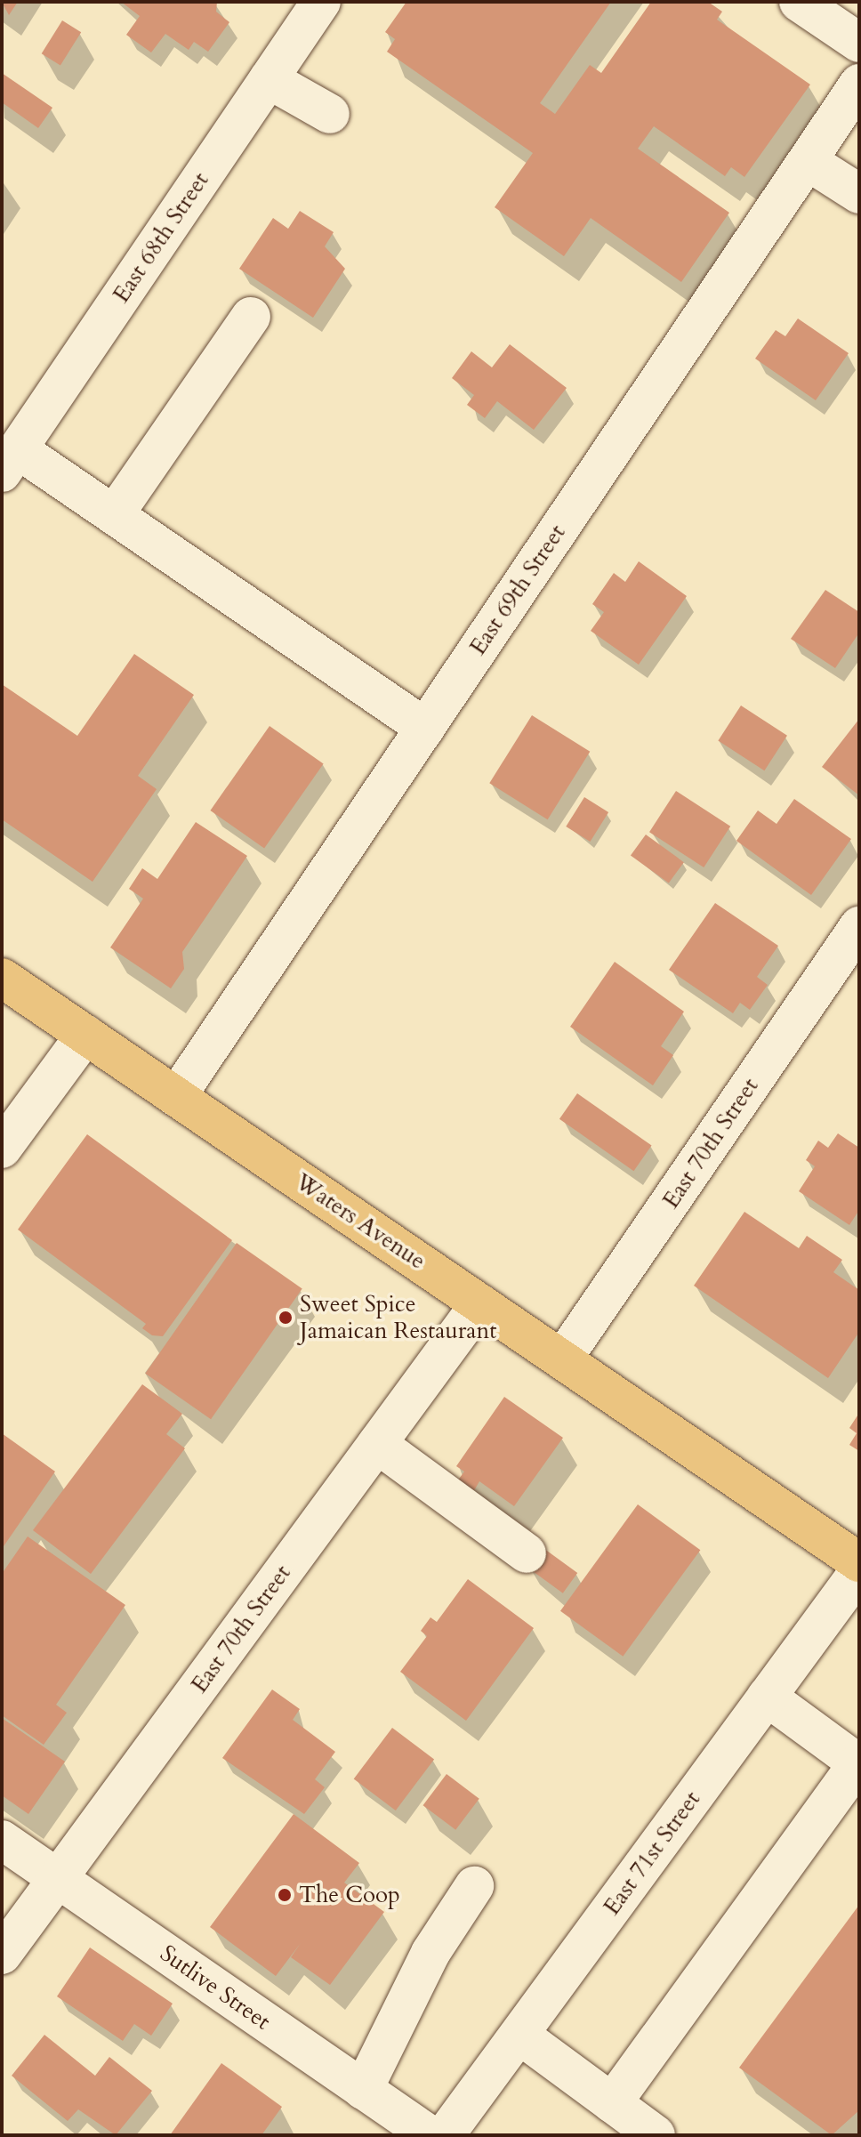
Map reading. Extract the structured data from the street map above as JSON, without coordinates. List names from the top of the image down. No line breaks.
{"streets":{"main road":["Waters Avenue"],"street":["East 68th Street","East 69th Street","East 70th Street","East 71st Street","Sutlive Street"]},"crossings":[["East 69th Street","Waters Avenue"],["East 70th Street","Waters Avenue"],["East 70th Street","Sutlive Street"]],"places":["Sweet Spice Jamaican Restaurant","The Coop"]}
